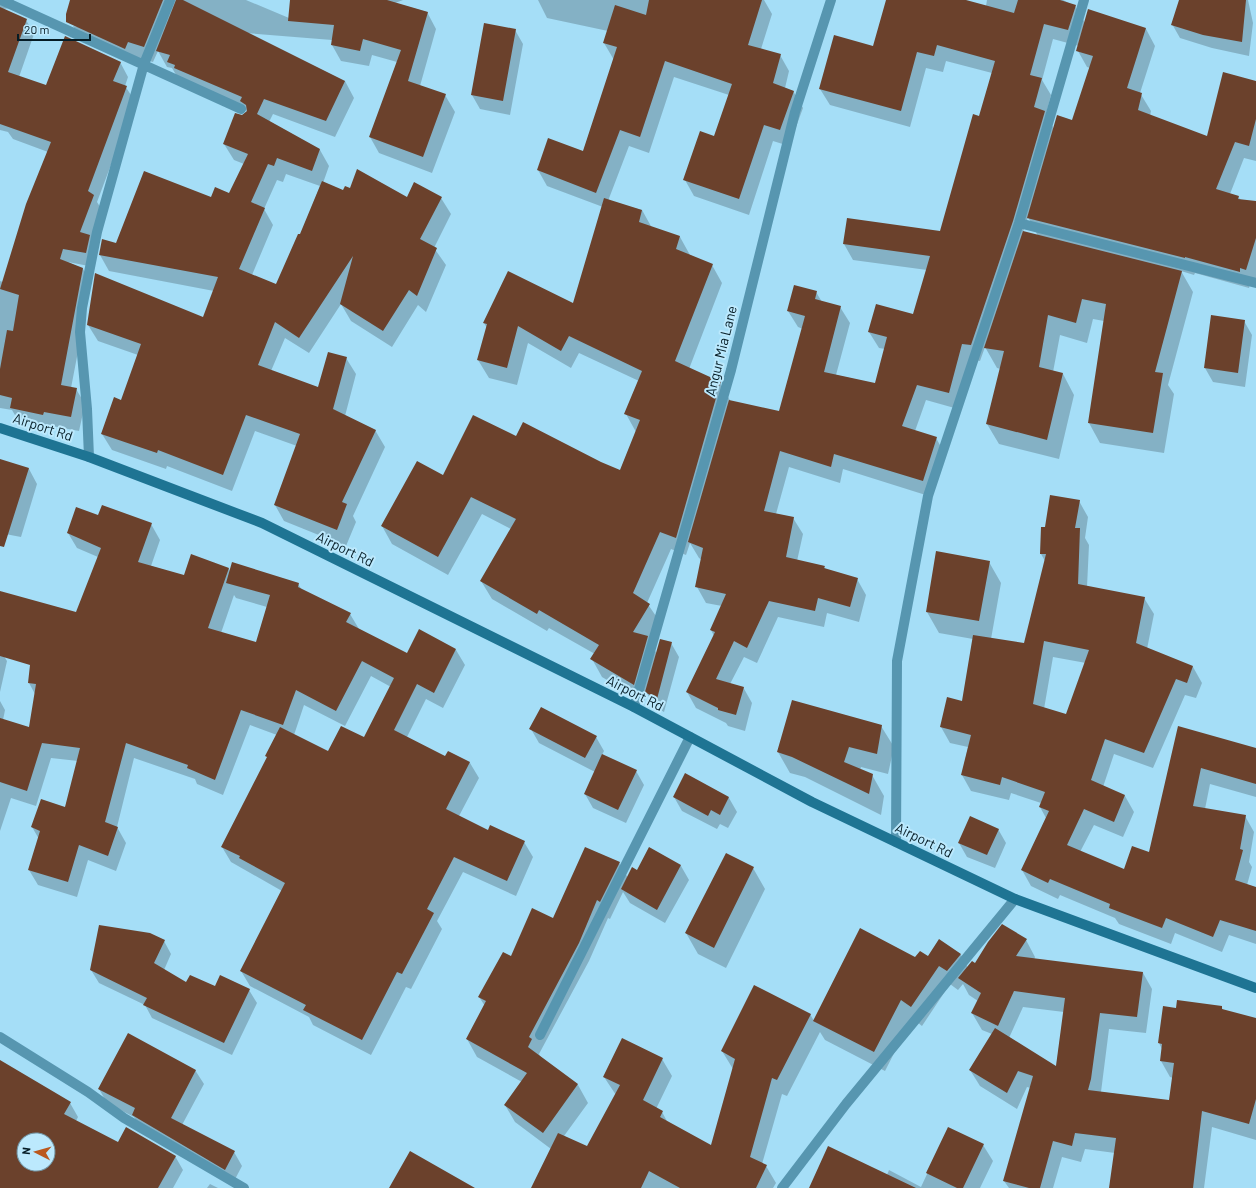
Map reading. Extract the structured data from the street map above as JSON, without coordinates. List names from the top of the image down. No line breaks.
{"streets":{"main road":["Airport Rd"],"street":["Angur Mia Lane"]},"crossings":[["Angur Mia Lane","Airport Rd"]],"scale_bar":"20 m","north":"left"}
